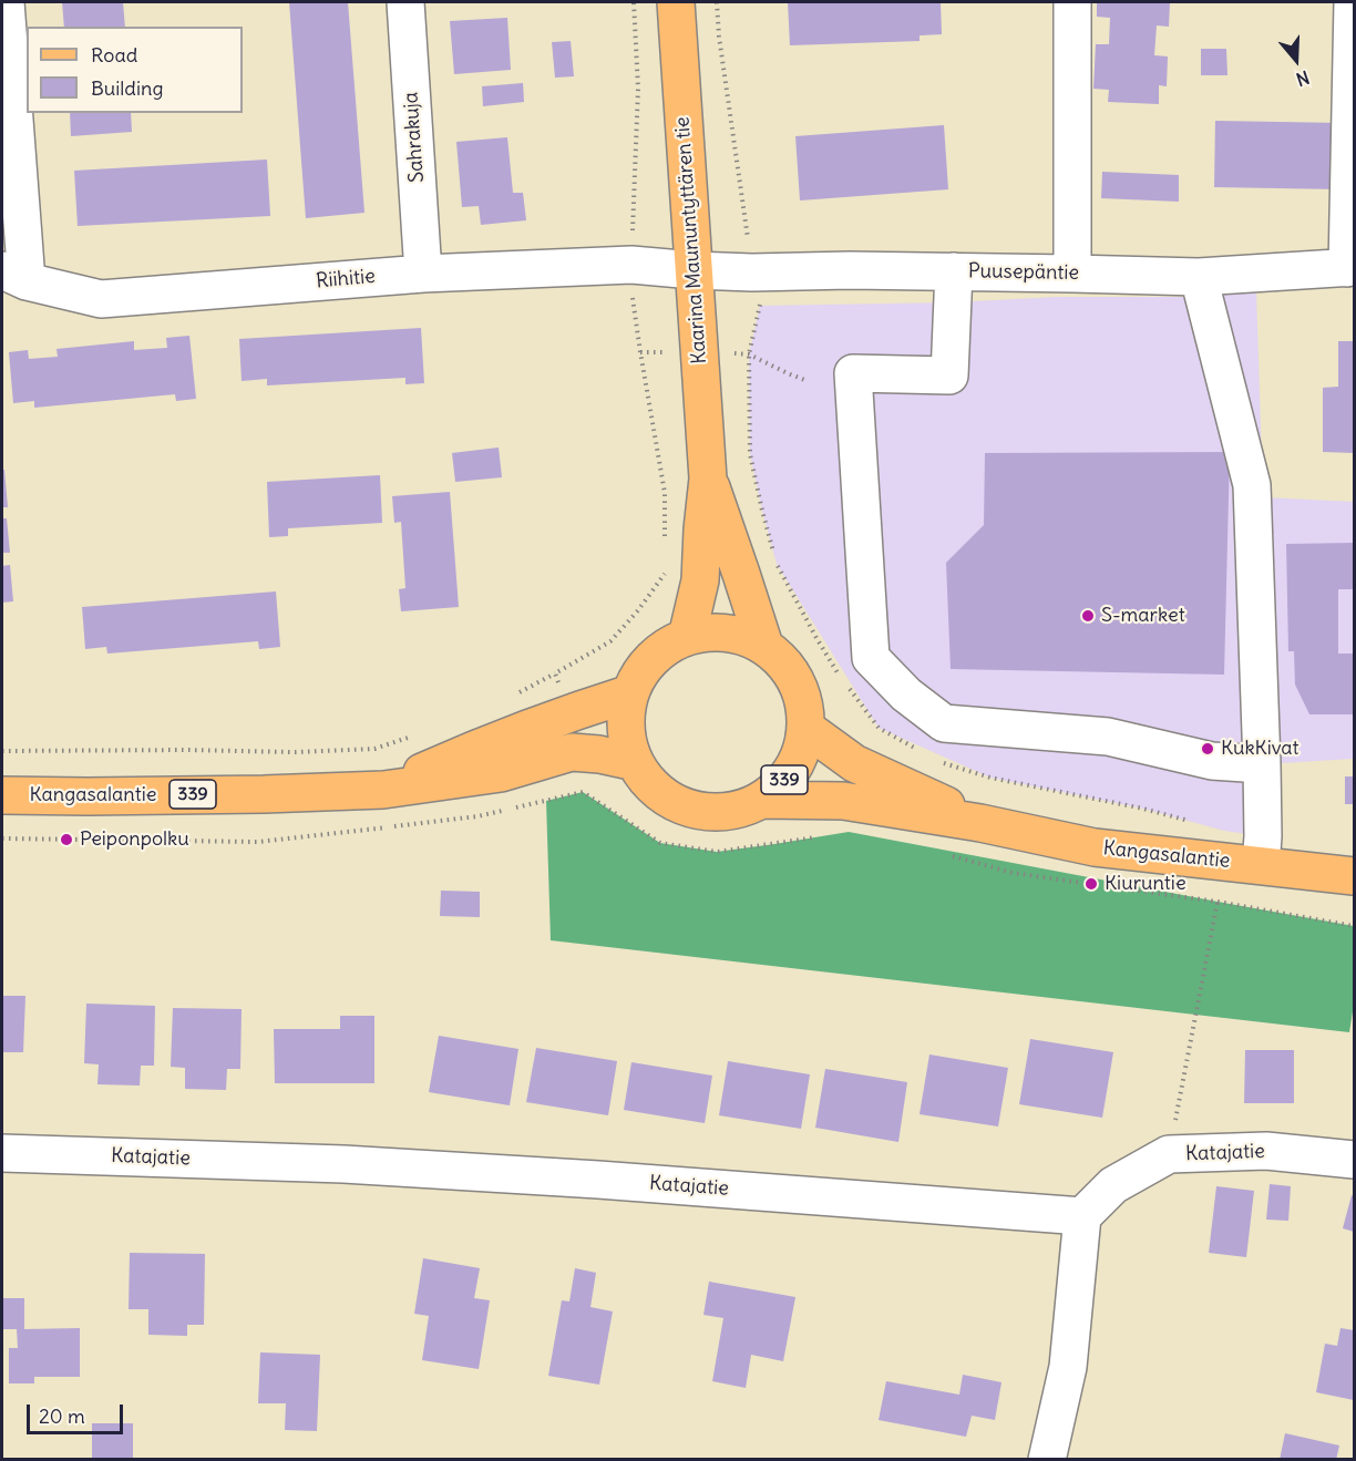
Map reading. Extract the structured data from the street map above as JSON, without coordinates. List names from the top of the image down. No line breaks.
{"streets":{"main road":["Kaarina Maununtyttären tie","339","Kangasalantie"],"street":["Sahrakuja","Puusepäntie","Riihitie","Katajatie"]},"crossings":[["Sahrakuja","Riihitie"],["Kaarina Maununtyttären tie","Puusepäntie"],["Kaarina Maununtyttären tie","Riihitie"],["Kaarina Maununtyttären tie","339"],["Kaarina Maununtyttären tie","Kangasalantie"],["Puusepäntie","Riihitie"],["339","Kangasalantie"]],"places":["S-market","KukKivat","Peiponpolku","Kiuruntie"],"legend":["Road","Building"],"scale_bar":"20 m","north":"bottom"}
